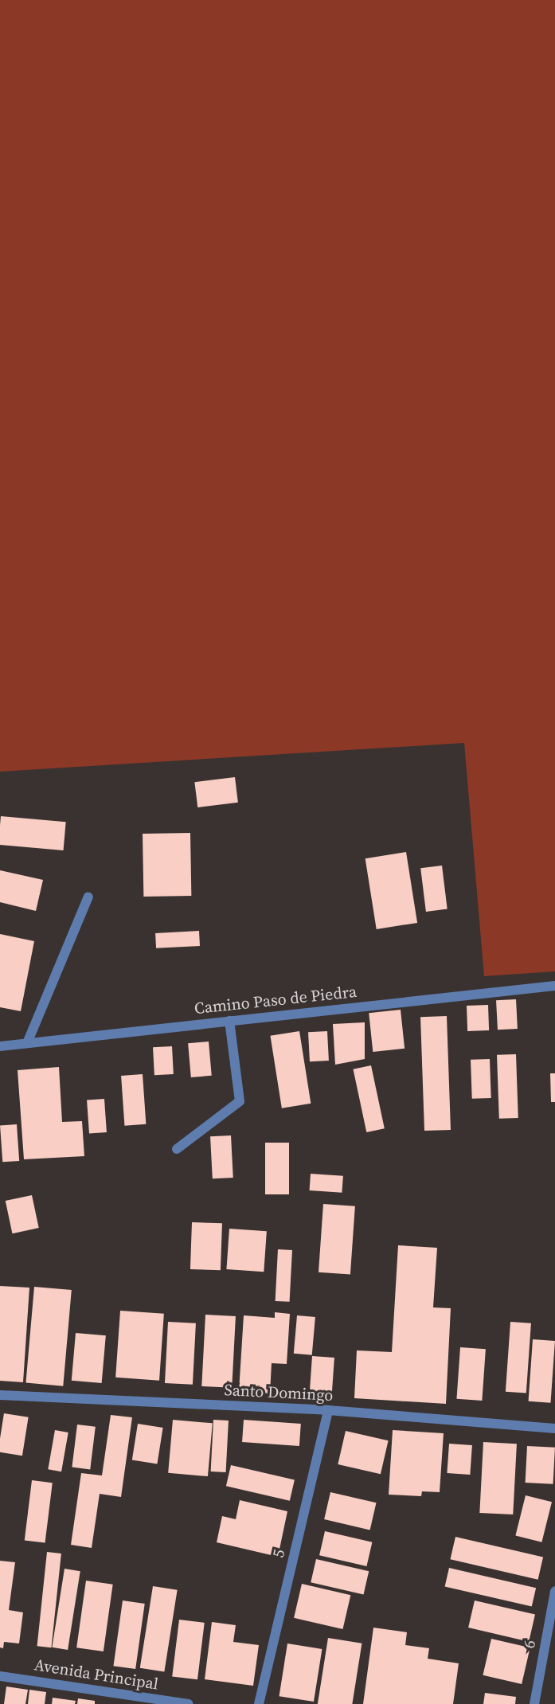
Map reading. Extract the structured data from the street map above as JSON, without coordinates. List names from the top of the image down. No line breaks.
{"streets":{"street":["Camino Paso de Piedra","Santo Domingo","5","6","Avenida Principal"]},"crossings":[["Santo Domingo","5"]]}
